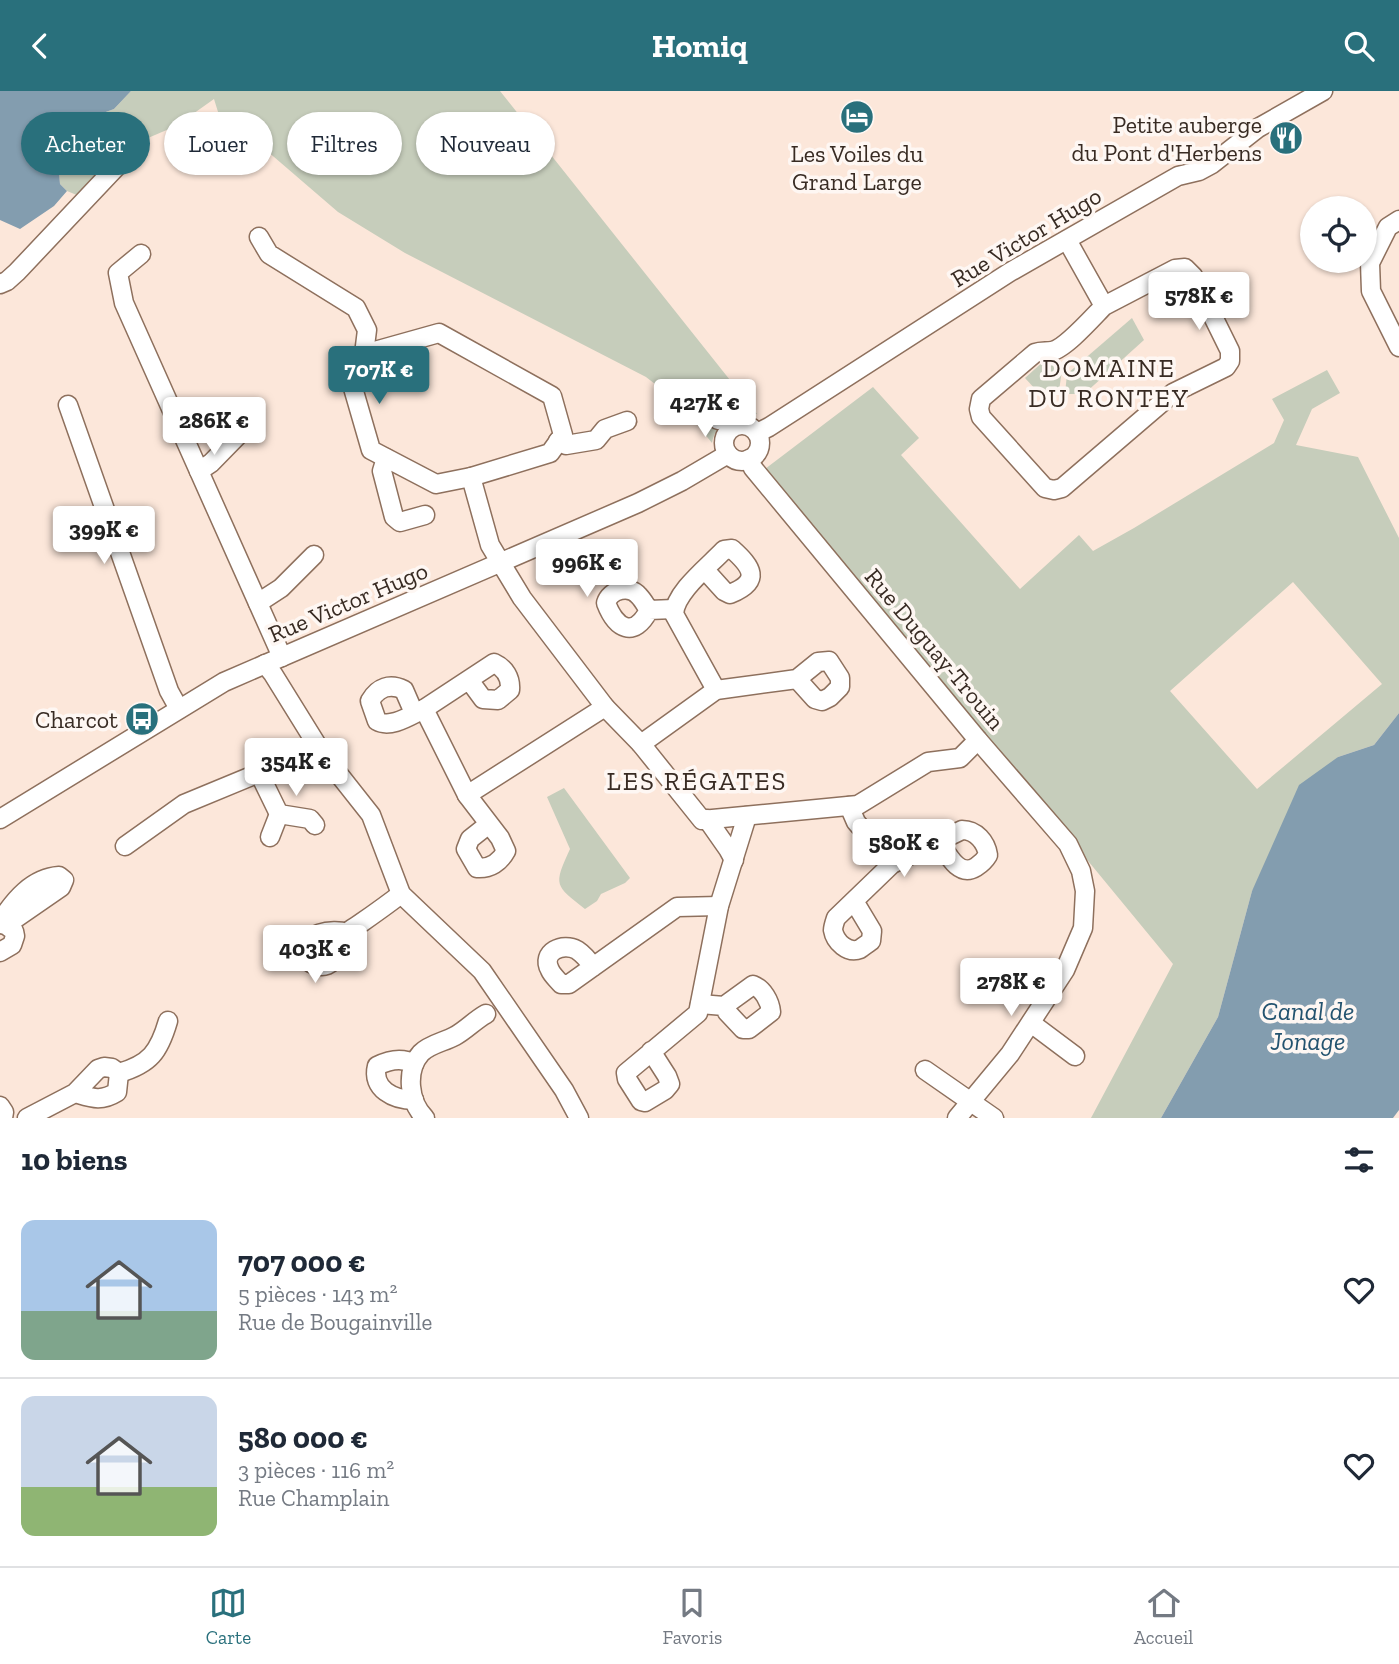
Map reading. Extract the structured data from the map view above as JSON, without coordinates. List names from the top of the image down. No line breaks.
{"streets":{"street":["Rue Victor Hugo","Rue Duguay-Trouin"]},"crossings":[["Rue Victor Hugo","Rue Duguay-Trouin"]],"districts":["DOMAINE DU RONTEY","LES RÉGATES"],"water":["Canal de Jonage"],"places":{"hotel":["Les Voiles du Grand Large"],"restaurant":["Petite auberge du Pont d'Herbens"],"bus stop":["Charcot"]},"page":{"header":"Homiq","chip":["Acheter","Louer","Filtres","Nouveau"],"price":["578K €","707K €","427K €","286K €","399K €","996K €","354K €","580K €","403K €","278K €"],"heading":"10 biens","list":[{"name":"707 000 €","note":"5 pièces · 143 m² · Rue de Bougainville"},{"name":"580 000 €","note":"3 pièces · 116 m² · Rue Champlain"}],"tabs":["Carte","Favoris","Accueil"]}}
